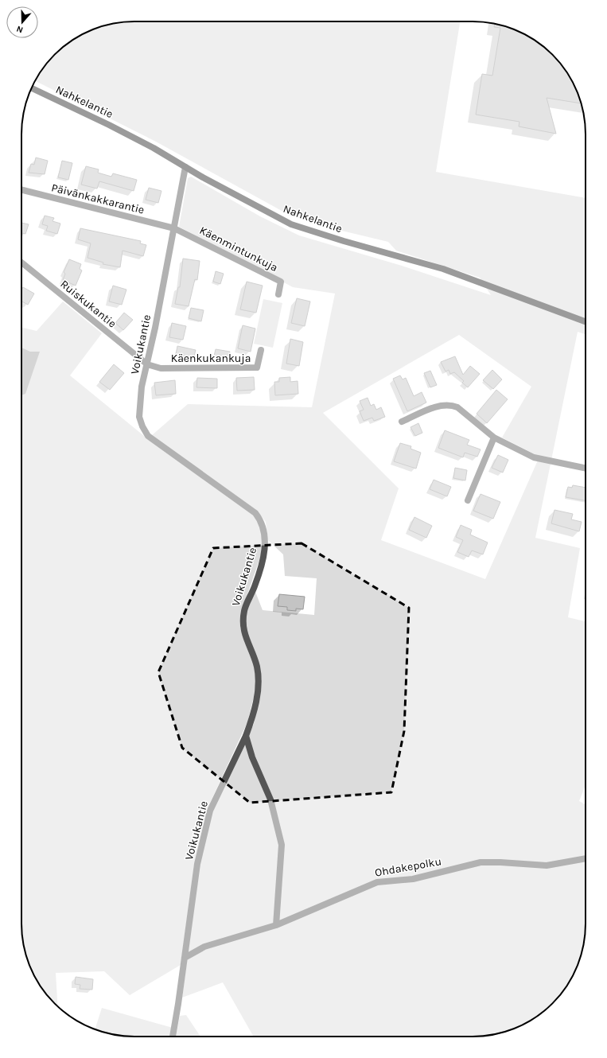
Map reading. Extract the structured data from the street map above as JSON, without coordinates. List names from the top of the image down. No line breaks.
{"streets":{"main road":["Nahkelantie"],"street":["Päivänkakkarantie","Käenmintunkuja","Ruiskukantie","Voikukantie","Käenkukankuja","Ohdakepolku"]},"crossings":[["Nahkelantie","Voikukantie"],["Päivänkakkarantie","Käenmintunkuja"],["Päivänkakkarantie","Voikukantie"],["Käenmintunkuja","Voikukantie"],["Ruiskukantie","Voikukantie"],["Ruiskukantie","Käenkukankuja"],["Voikukantie","Käenkukankuja"],["Voikukantie","Ohdakepolku"]],"north":"bottom"}
